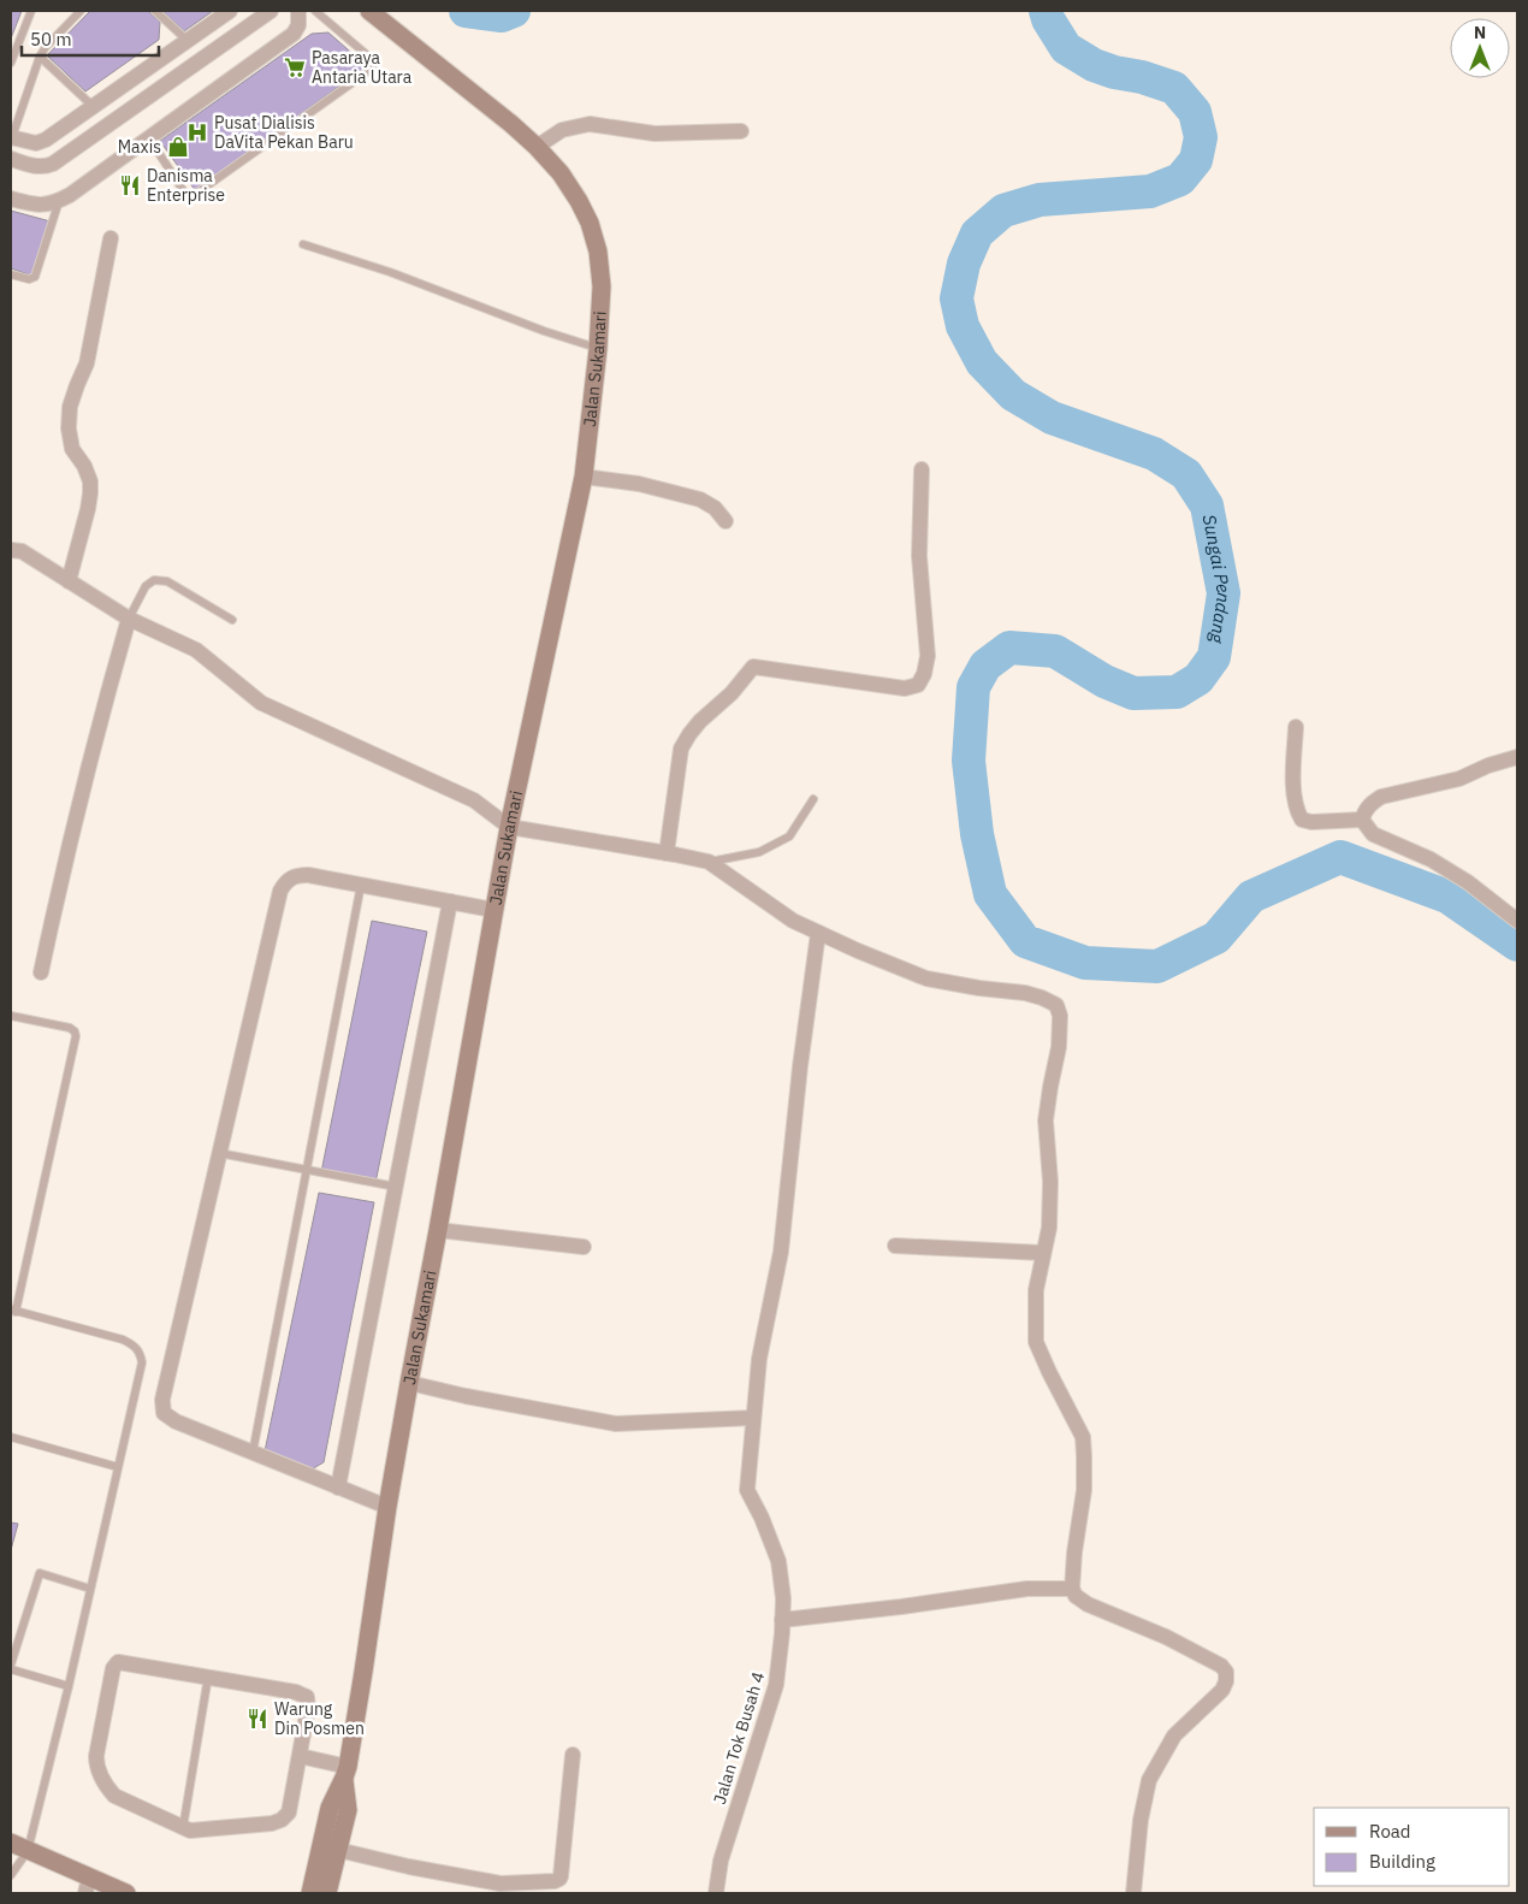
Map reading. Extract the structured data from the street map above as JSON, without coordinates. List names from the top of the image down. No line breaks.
{"streets":{"street":["Jalan Sukamari","Jalan Tok Busah 4"]},"water":["Sungai Pendang"],"places":{"supermarket":["Pasaraya Antaria Utara"],"hospital":["Pusat Dialisis DaVita Pekan Baru"],"shop":["Maxis"],"restaurant":["Danisma Enterprise","Warung Din Posmen"]},"legend":["Road","Building"],"scale_bar":"50 m","north":"top"}
